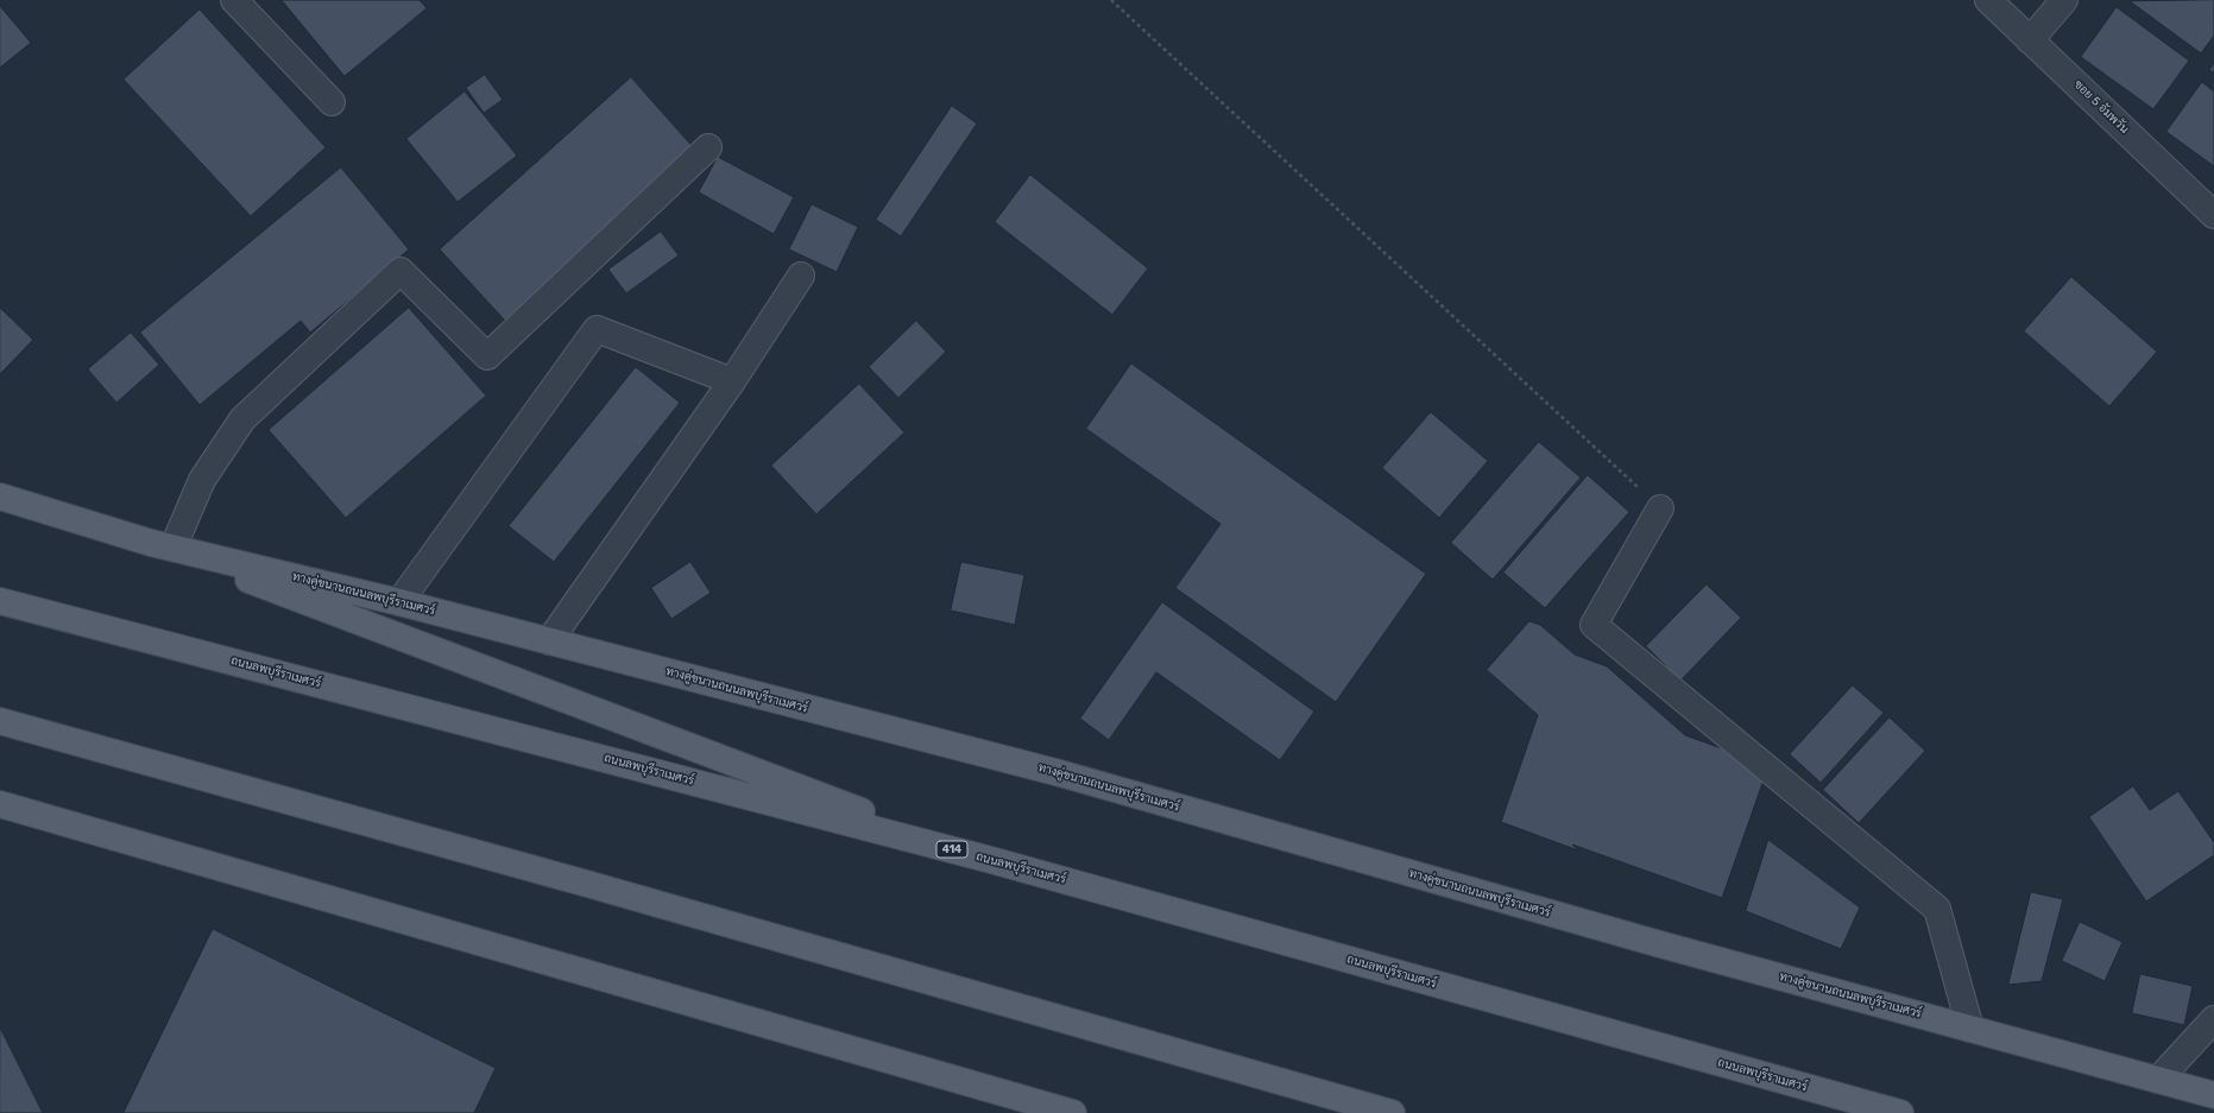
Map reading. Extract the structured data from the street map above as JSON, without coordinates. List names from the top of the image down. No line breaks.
{"streets":{"main road":["ทางคู่ขนานถนนลพบุรีราเมศวร์","ถนนลพบุรีราเมศวร์","414"],"street":["ซอย 5 อัมพวัน"]}}
